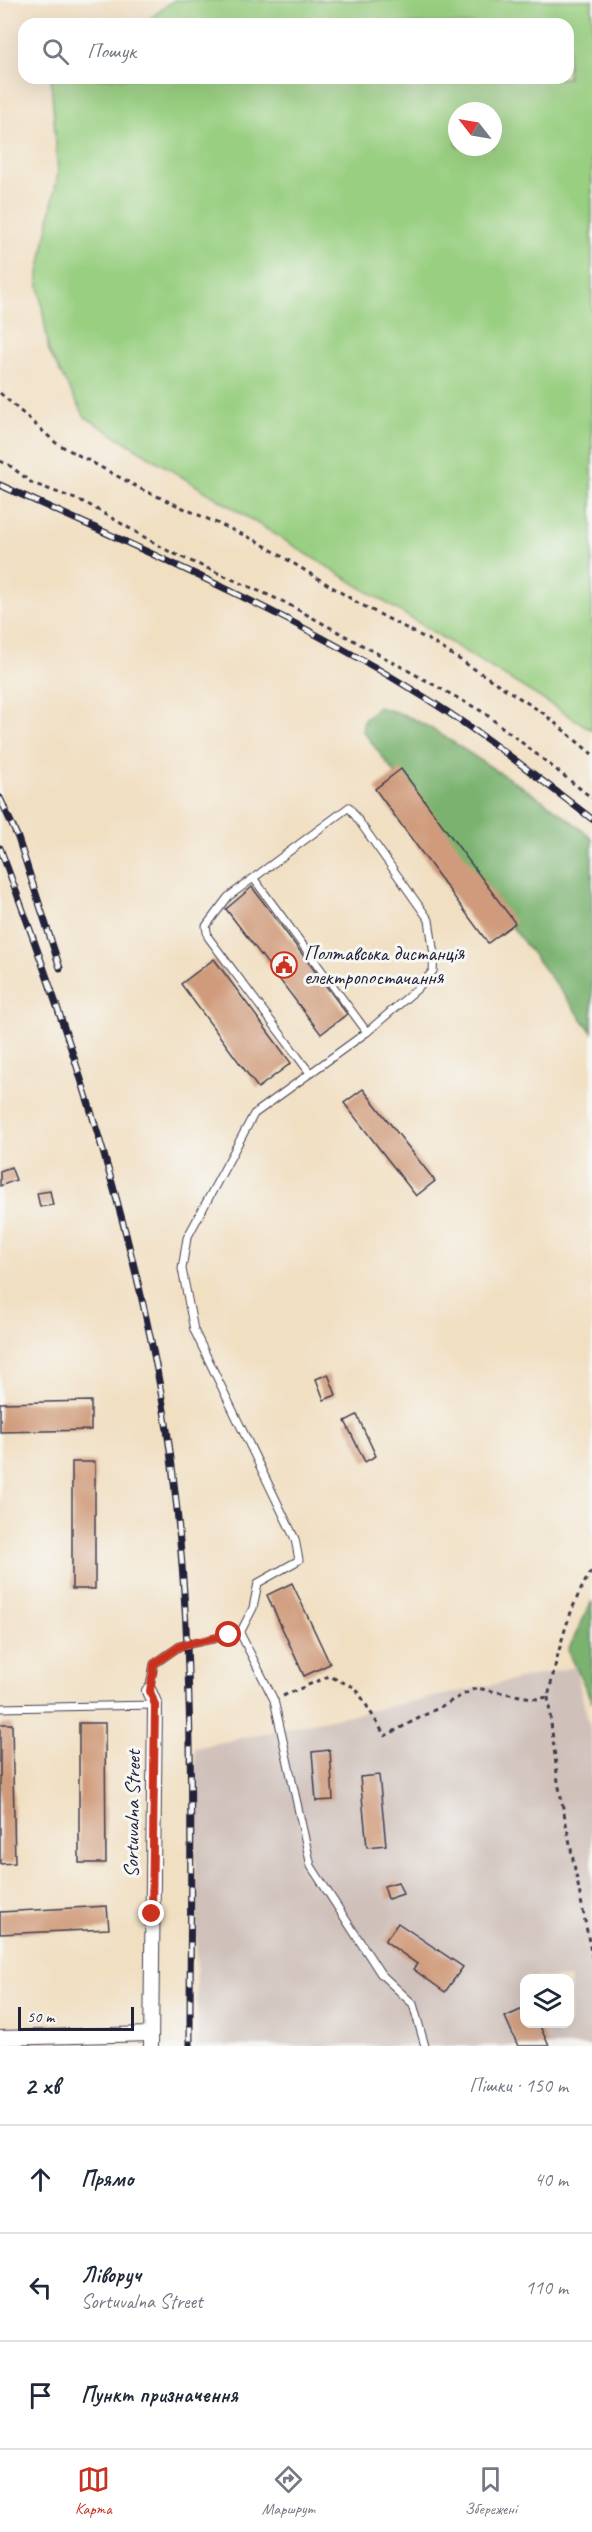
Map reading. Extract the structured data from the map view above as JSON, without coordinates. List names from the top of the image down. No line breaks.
{"streets":{"street":["Sortuvalna Street"]},"places":{"public building":["Полтавська дистанція електропостачання"]},"scale_bar":"50 m","north":"top left","page":{"search":"Пошук","scale":"50 m","heading":["2 хв","Пішки · 150 m"],"list":[["Прямо","40 m"],["Ліворуч","Sortuvalna Street","110 m"],"Пункт призначення"],"nav":["Карта","Маршрут","Збережені"]}}
